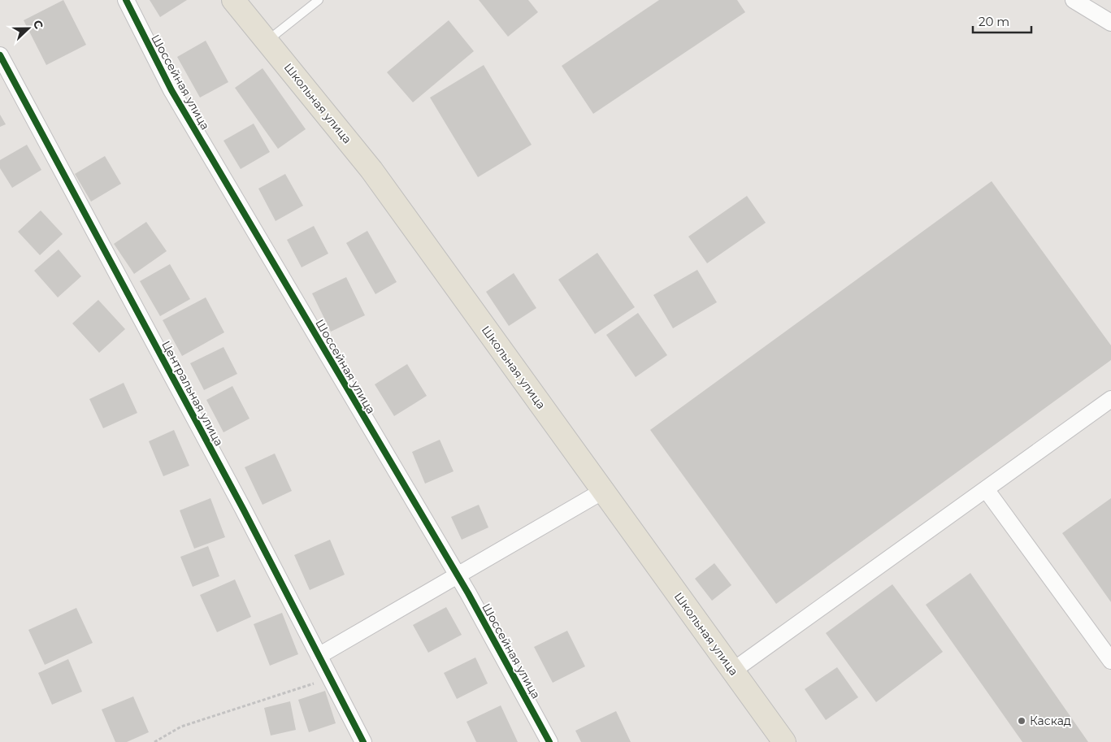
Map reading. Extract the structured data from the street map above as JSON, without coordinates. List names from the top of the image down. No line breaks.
{"streets":{"main road":["Школьная улица"],"street":["Шоссейная улица","Центральная улица"]},"places":["Каскад"],"scale_bar":"20 m","north":"right"}
